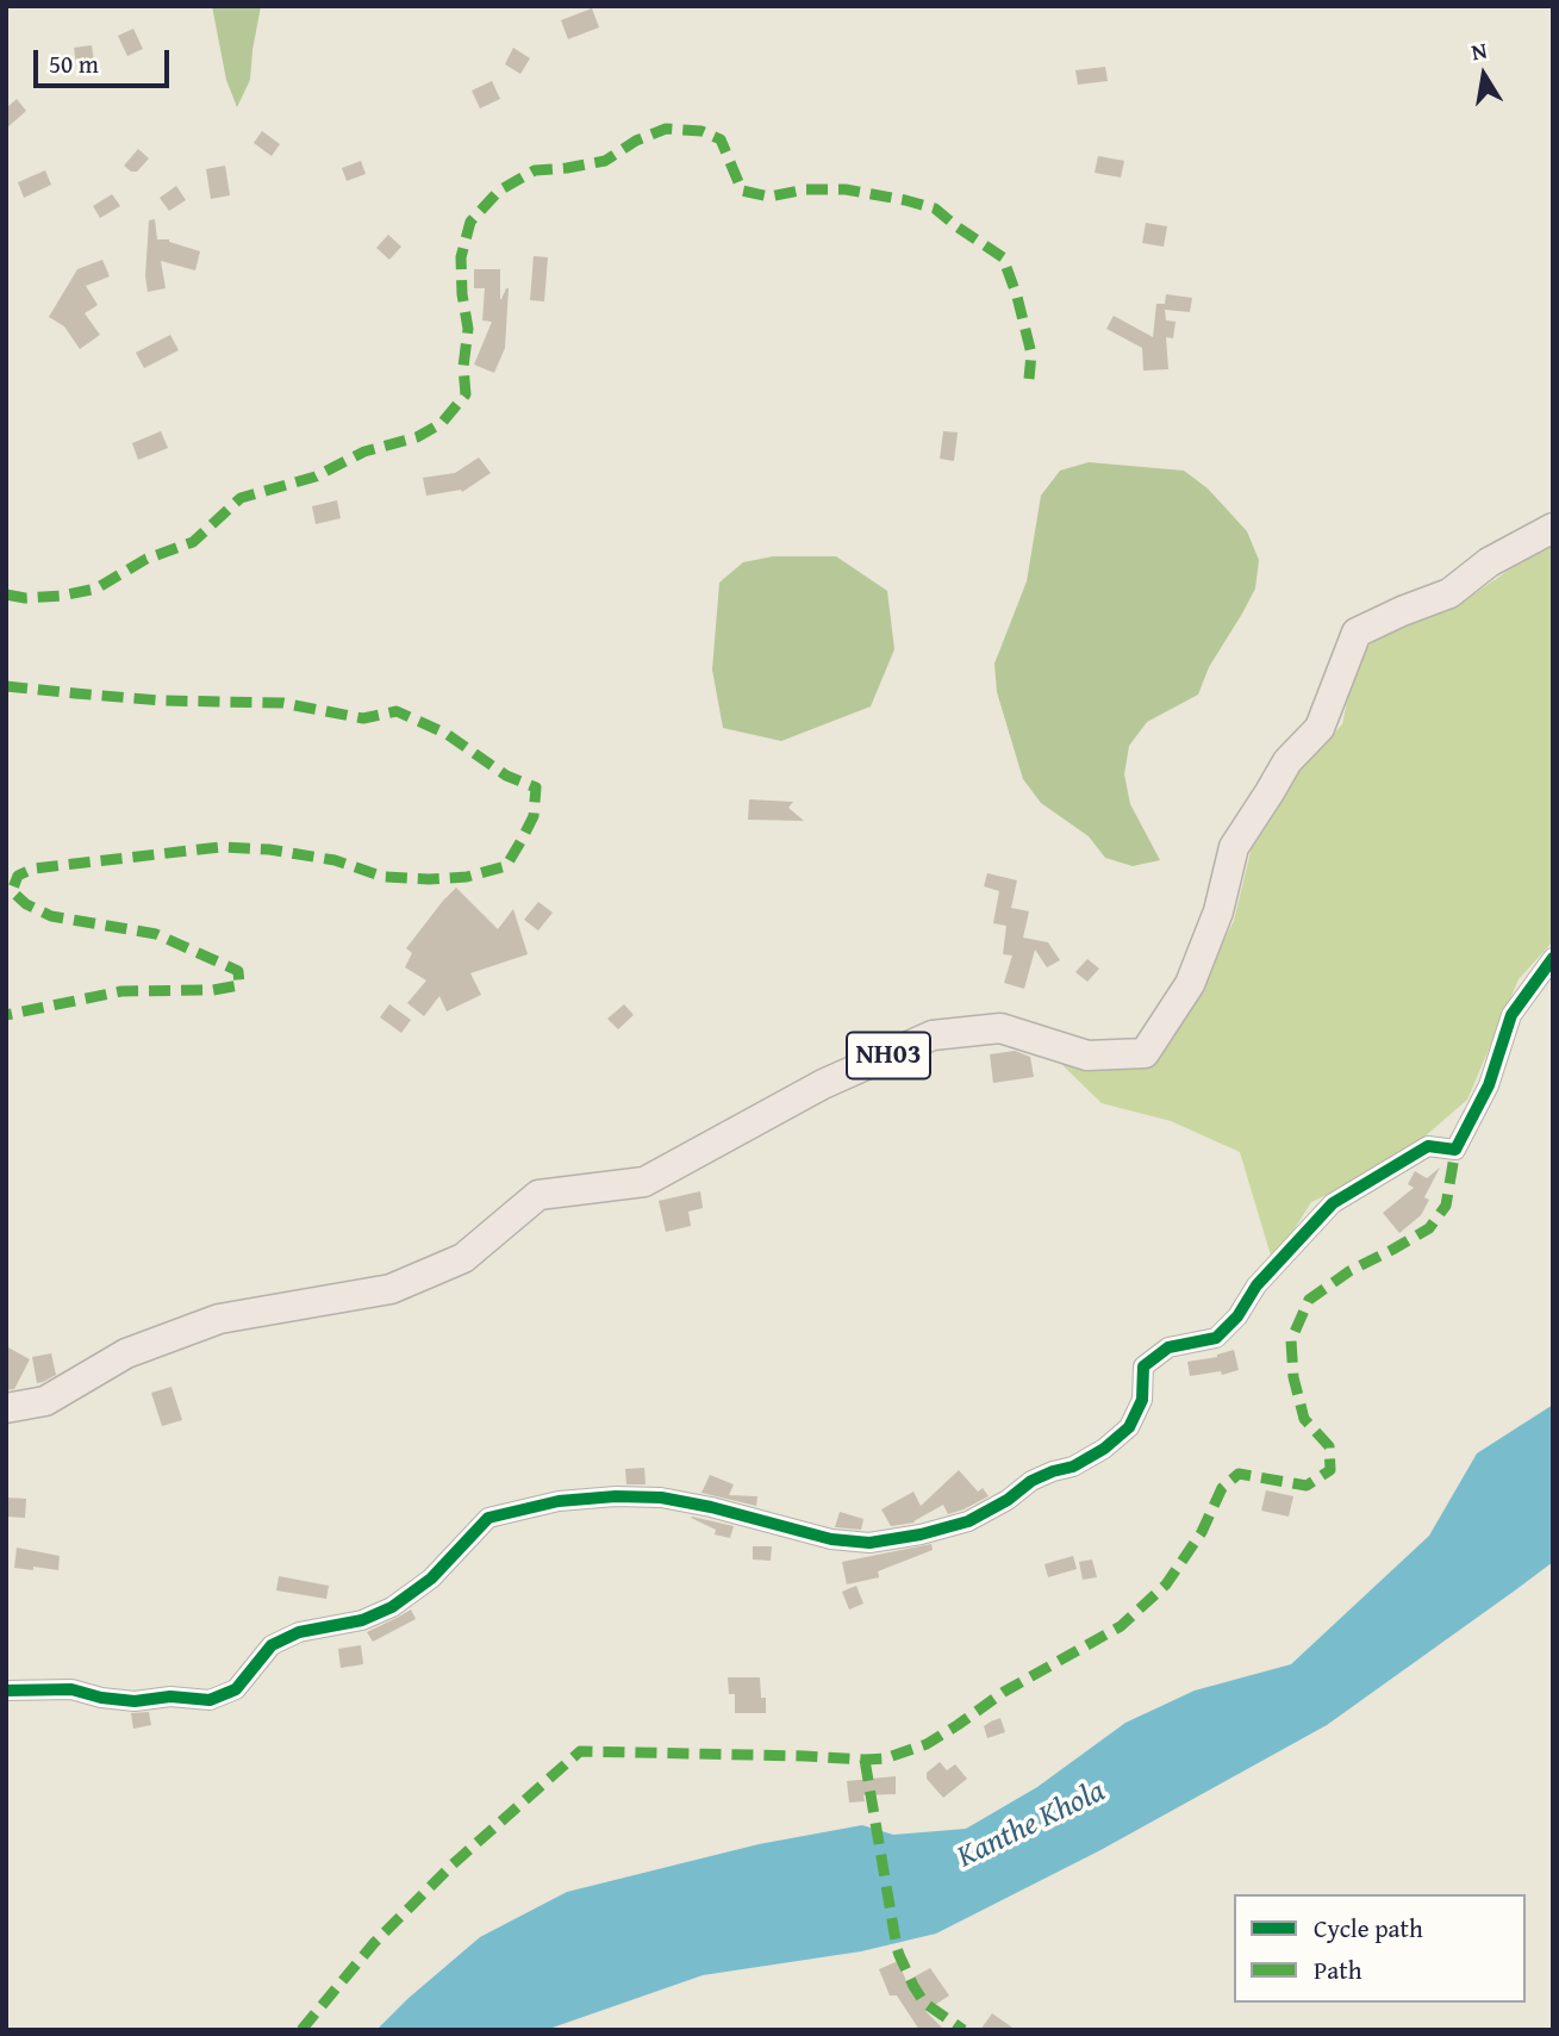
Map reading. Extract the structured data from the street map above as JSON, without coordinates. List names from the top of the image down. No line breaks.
{"streets":{"main road":["NH03"]},"water":["Kanthe Khola"],"legend":["Cycle path","Path"],"scale_bar":"50 m","north":"top"}
